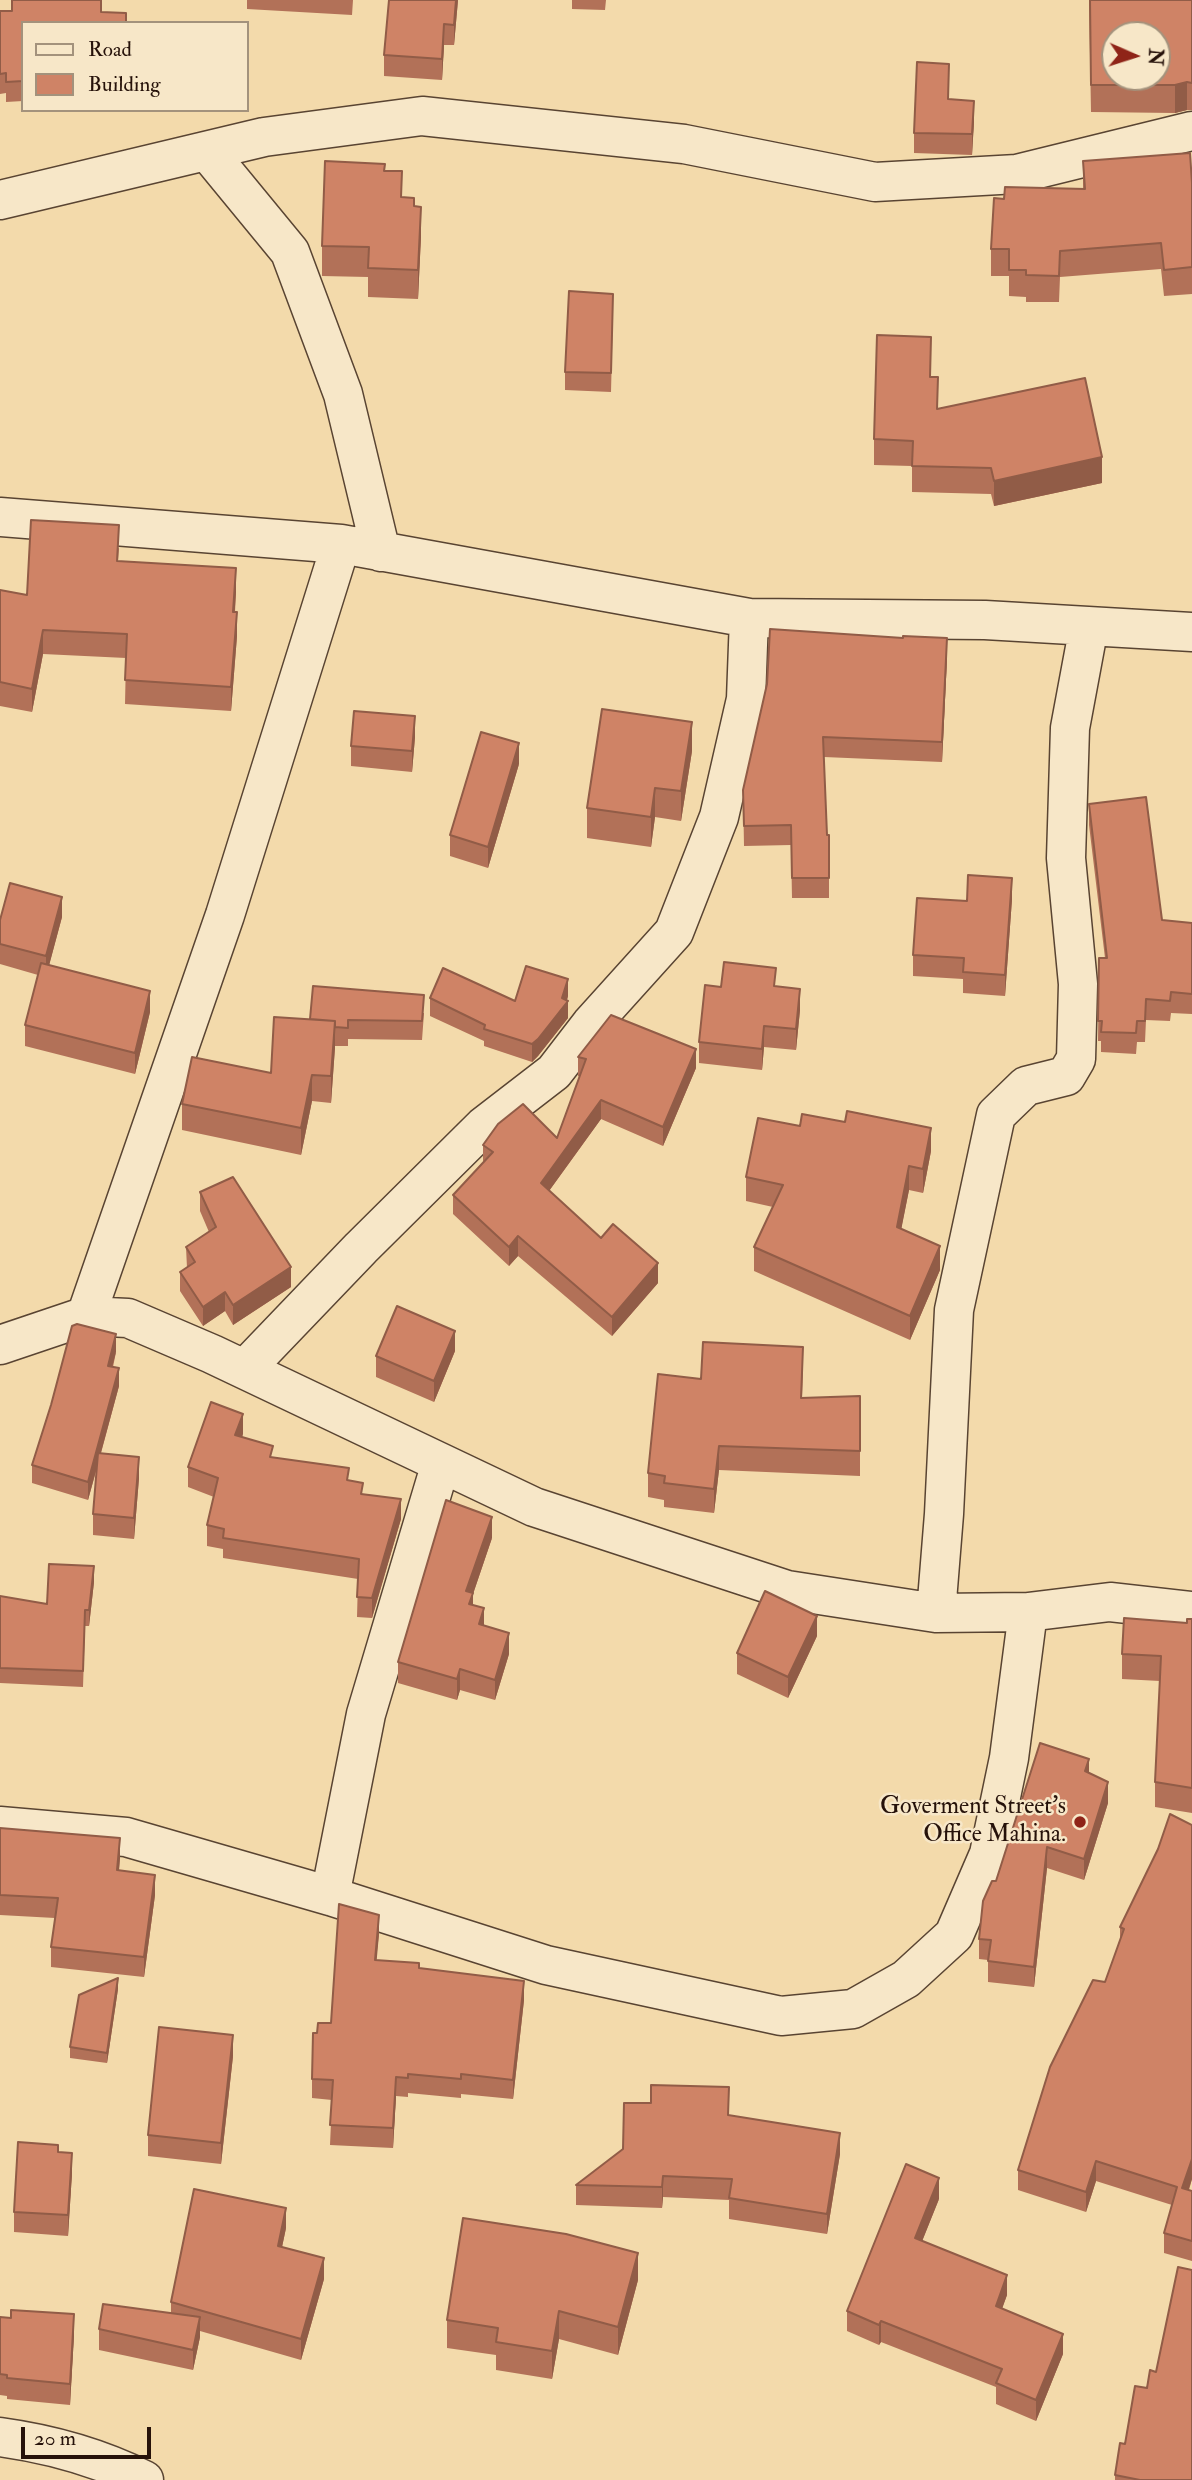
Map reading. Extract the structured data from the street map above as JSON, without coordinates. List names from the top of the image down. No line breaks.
{"places":["Goverment Street's Office Mahina."],"legend":["Road","Building"],"scale_bar":"20 m","north":"right"}
